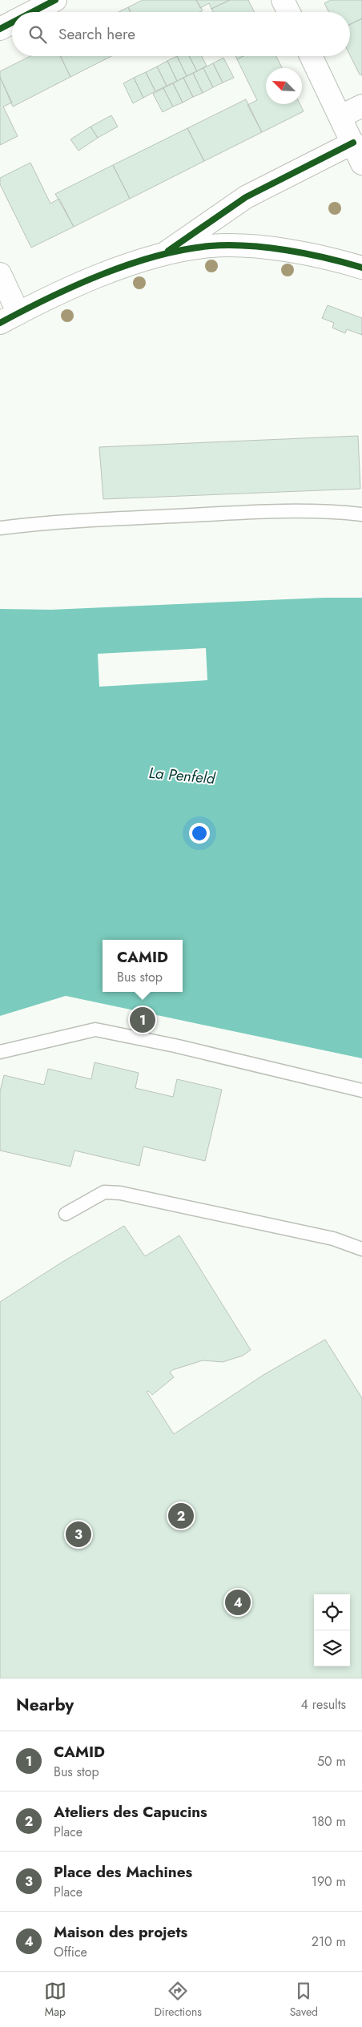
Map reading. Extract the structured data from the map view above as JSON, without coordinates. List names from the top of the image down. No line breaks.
{"water":["La Penfeld"],"north":"top left","page":{"search":"Search here","popup":["CAMID","Bus stop"],"pins":["1","2","3","4"],"heading":["Nearby","4 results"],"list":[{"mark":"1","name":"CAMID","note":"Bus stop","value":"50 m"},{"mark":"2","name":"Ateliers des Capucins","note":"Place","value":"180 m"},{"mark":"3","name":"Place des Machines","note":"Place","value":"190 m"},{"mark":"4","name":"Maison des projets","note":"Office","value":"210 m"}],"nav":["Map","Directions","Saved"]}}
